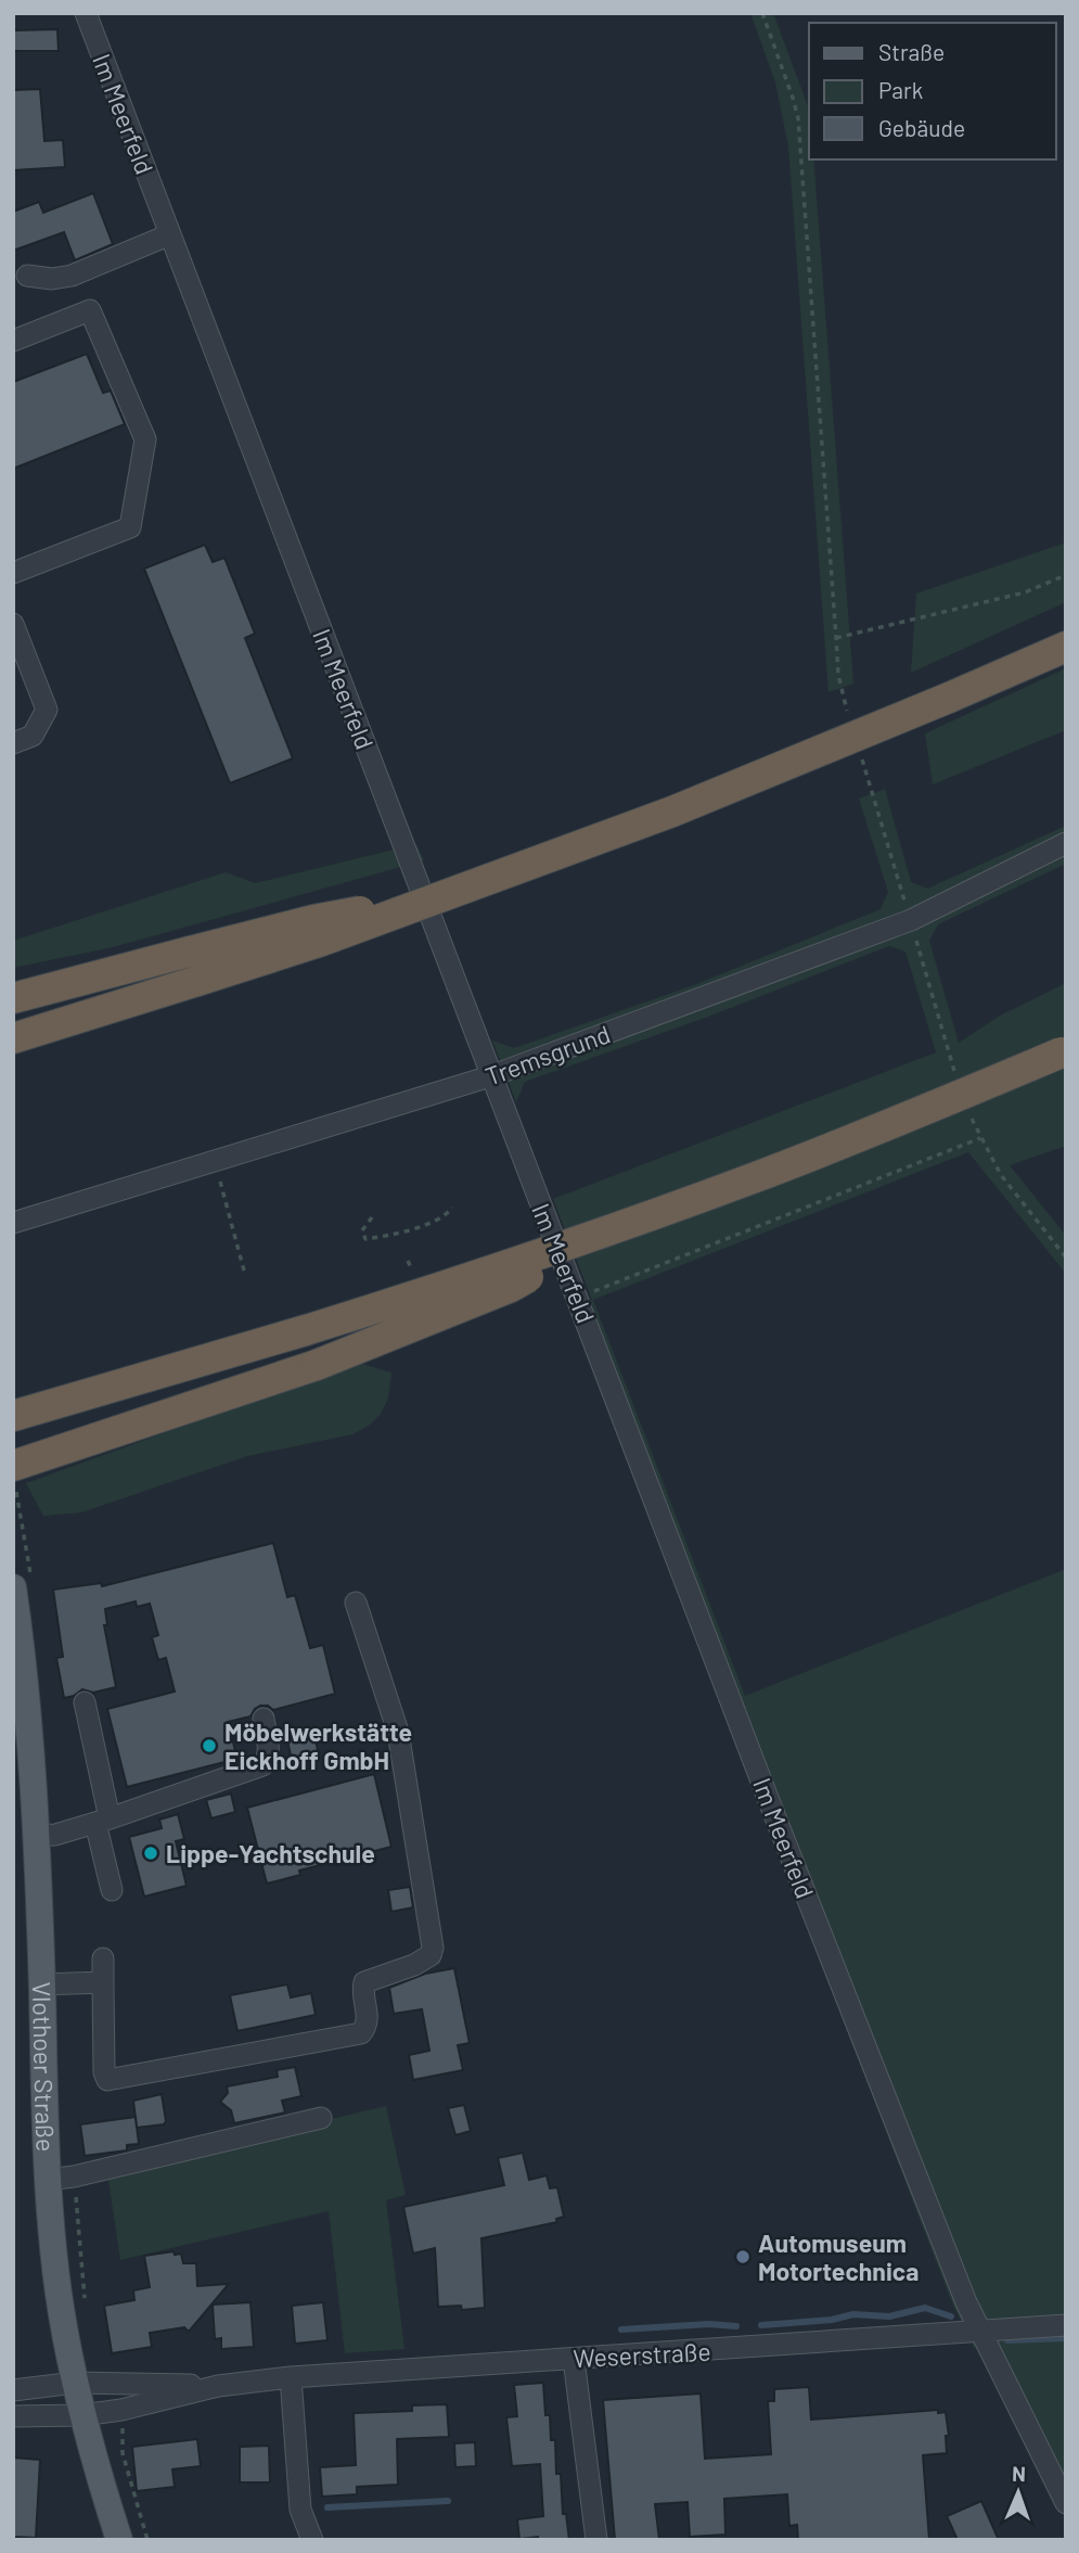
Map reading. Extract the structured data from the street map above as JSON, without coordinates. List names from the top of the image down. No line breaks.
{"streets":{"main road":["Vlothoer Straße"],"street":["Im Meerfeld","Tremsgrund","Weserstraße"]},"crossings":[["Im Meerfeld","Tremsgrund"],["Im Meerfeld","Weserstraße"],["Vlothoer Straße","Weserstraße"]],"places":["Möbelwerkstätte Eickhoff GmbH","Lippe-Yachtschule","Automuseum Motortechnica"],"legend":["Straße","Park","Gebäude"],"north":"top"}
